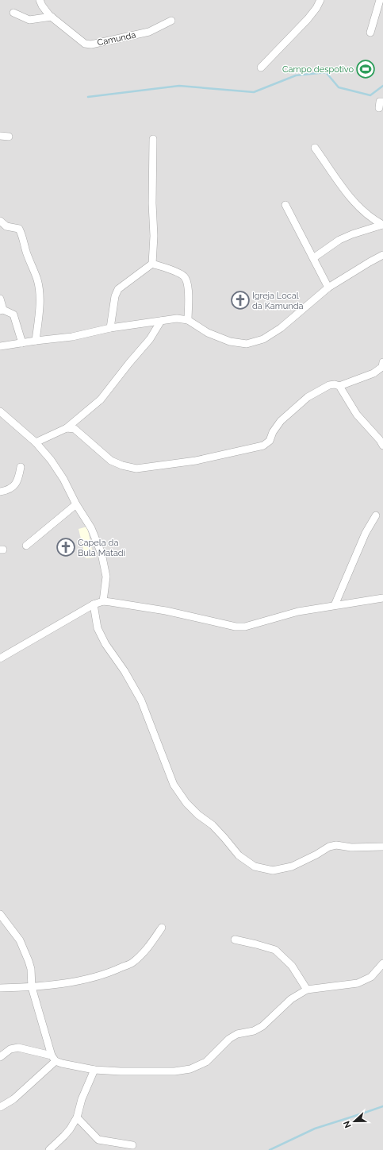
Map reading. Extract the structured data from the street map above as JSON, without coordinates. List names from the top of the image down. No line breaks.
{"streets":{"street":["Camunda"]},"places":{"sports":["Campo despotivo"],"church":["Igreja Local da Kamunda","Capela da Bula Matadi"]},"north":"left"}
